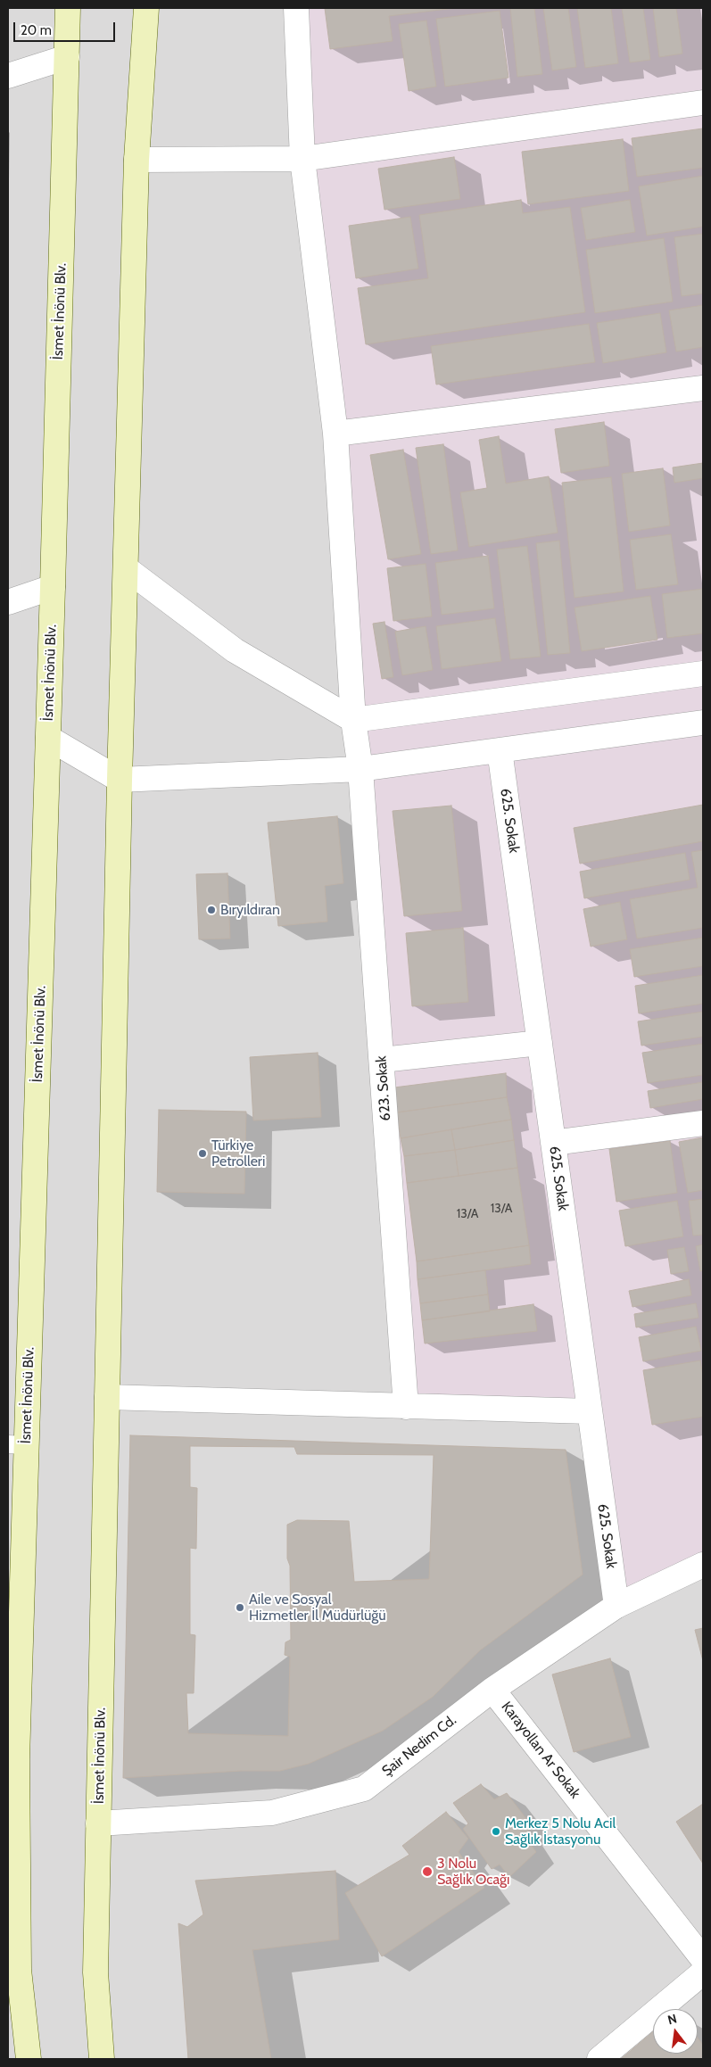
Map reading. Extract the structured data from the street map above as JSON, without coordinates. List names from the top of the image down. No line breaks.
{"streets":{"main road":["İsmet İnönü Blv."],"street":["625. Sokak","623. Sokak","Şair Nedim Cd.","Karayollan Ar Sokak"]},"crossings":[["İsmet İnönü Blv.","Şair Nedim Cd."],["625. Sokak","Şair Nedim Cd."],["Şair Nedim Cd.","Karayollan Ar Sokak"]],"places":["Bıryıldıran","Türkiye Petrolleri","Aile ve Sosyal Hizmetler İl Müdürlüğü","Merkez 5 Nolu Acil Sağlık İstasyonu","3 Nolu Sağlık Ocağı"],"house_numbers":["13/A","13/A"],"scale_bar":"20 m","north":"top"}
